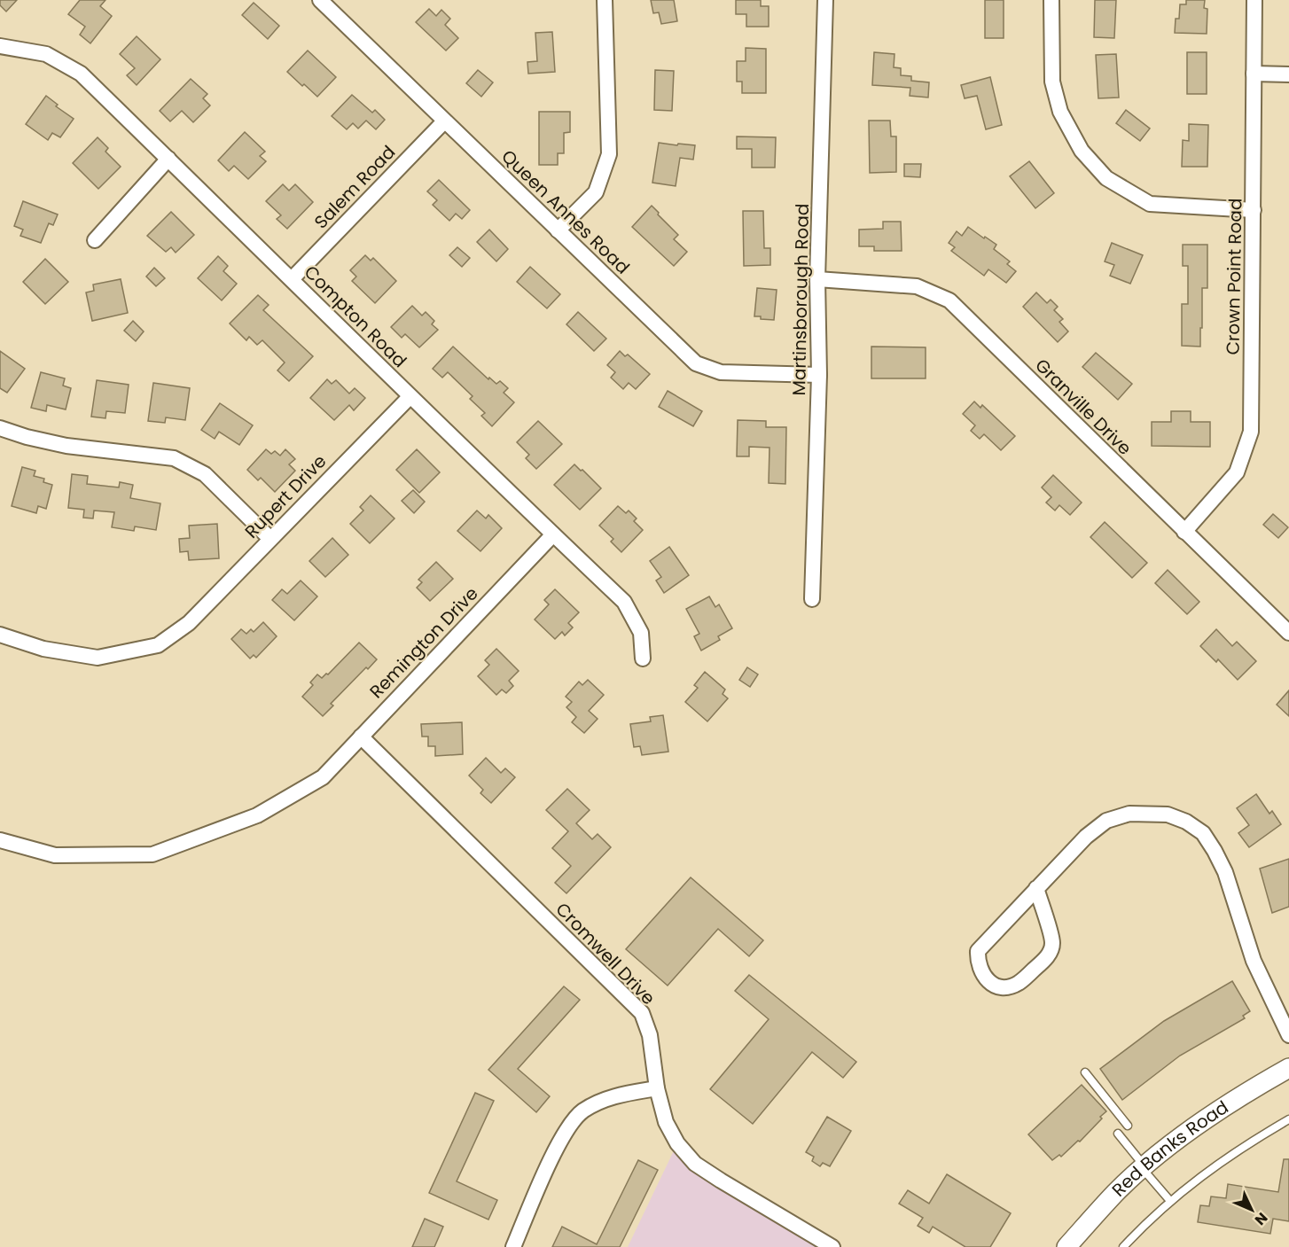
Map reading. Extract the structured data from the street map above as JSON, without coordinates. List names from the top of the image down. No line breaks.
{"streets":{"street":["Salem Road","Queen Annes Road","Crown Point Road","Martinsborough Road","Compton Road","Granville Drive","Rupert Drive","Remington Drive","Cromwell Drive","Red Banks Road"]},"crossings":[["Salem Road","Queen Annes Road"],["Salem Road","Compton Road"],["Queen Annes Road","Martinsborough Road"],["Crown Point Road","Granville Drive"],["Martinsborough Road","Granville Drive"],["Compton Road","Rupert Drive"],["Compton Road","Remington Drive"],["Remington Drive","Cromwell Drive"]],"north":"bottom right"}
